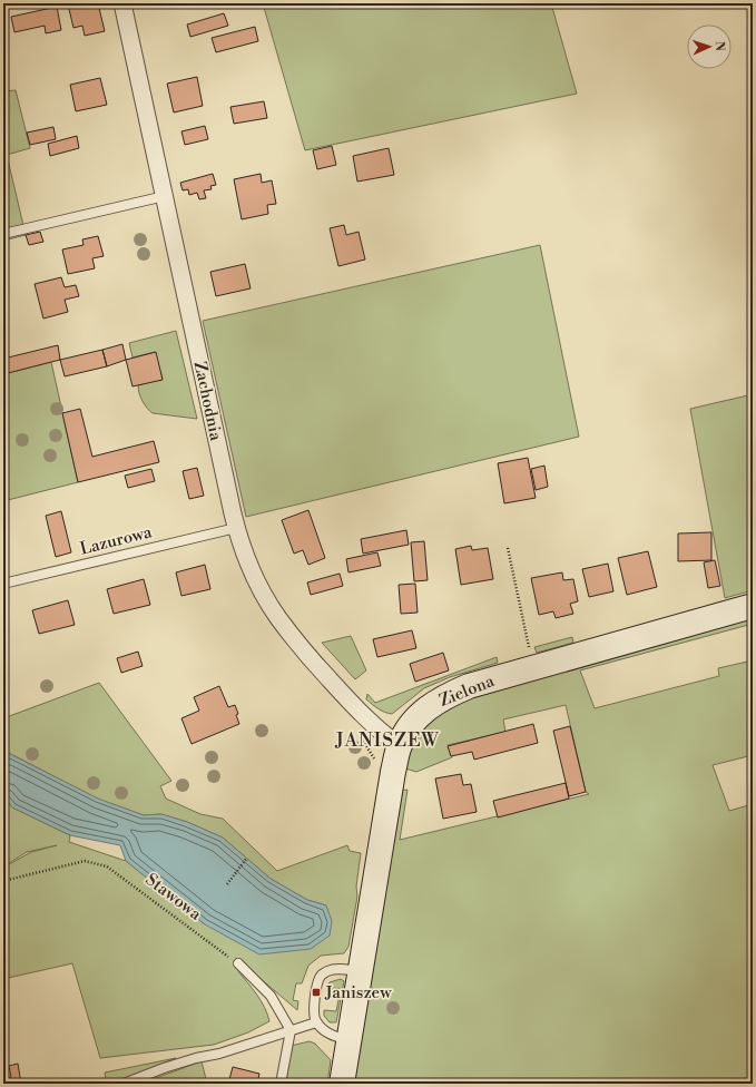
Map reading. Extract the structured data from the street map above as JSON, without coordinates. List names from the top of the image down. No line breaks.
{"streets":{"street":["Zachodnia","Zielona"],"lane":["Lazurowa"],"path":["Stawowa"]},"crossings":[["Zachodnia","Lazurowa"],["Zachodnia","Zielona"]],"districts":["JANISZEW"],"places":{"transit":["Janiszew"]},"north":"right"}
